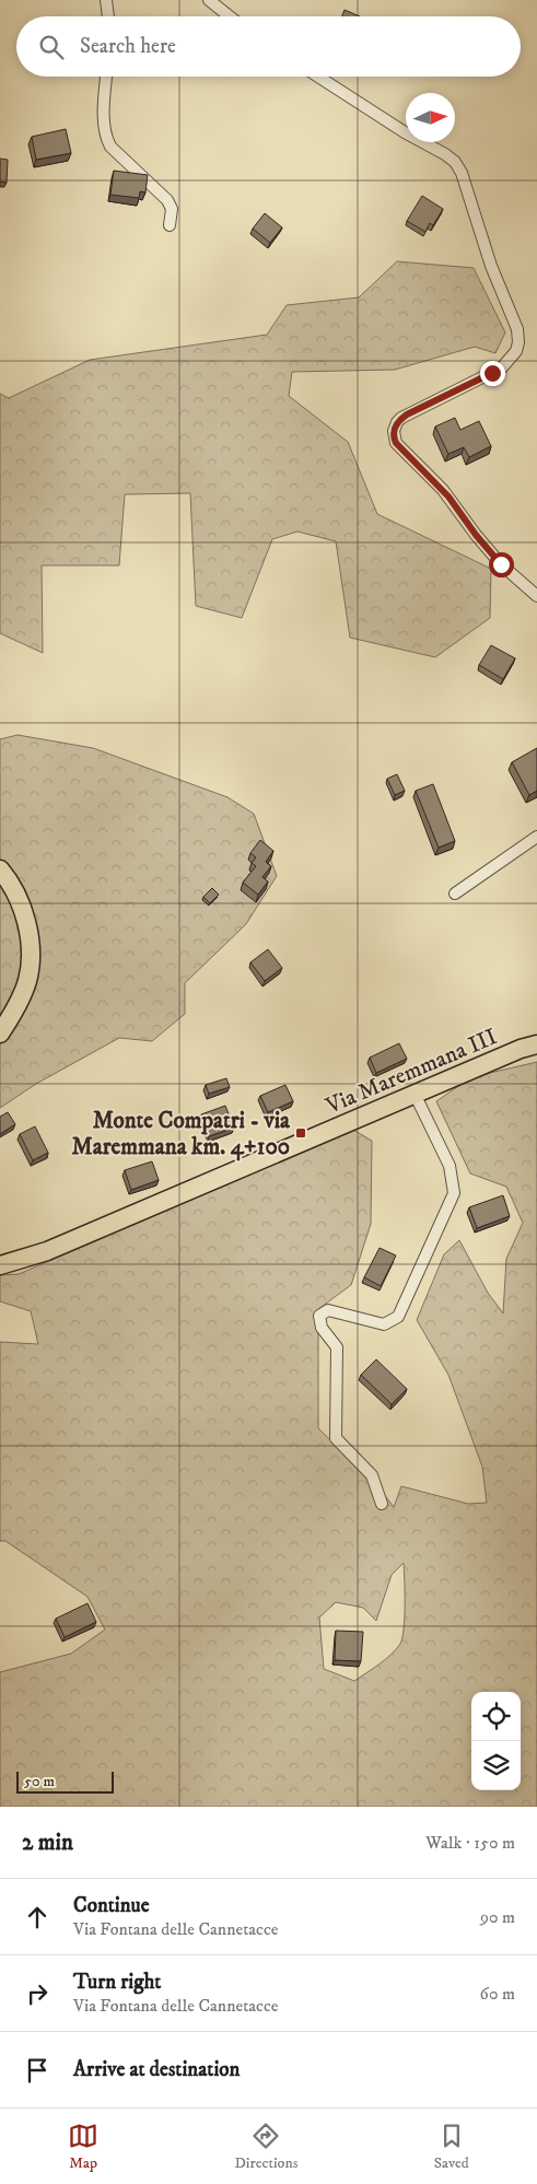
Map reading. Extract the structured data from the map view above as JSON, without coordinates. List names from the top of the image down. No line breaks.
{"streets":{"main road":["Via Maremmana III"]},"places":{"transit":["Monte Compatri - via Maremmana km. 4+100"]},"scale_bar":"50 m","north":"right","page":{"search":"Search here","scale":"50 m","heading":["2 min","Walk · 150 m"],"list":[["Continue","Via Fontana delle Cannetacce","90 m"],["Turn right","Via Fontana delle Cannetacce","60 m"],"Arrive at destination"],"nav":["Map","Directions","Saved"]}}
